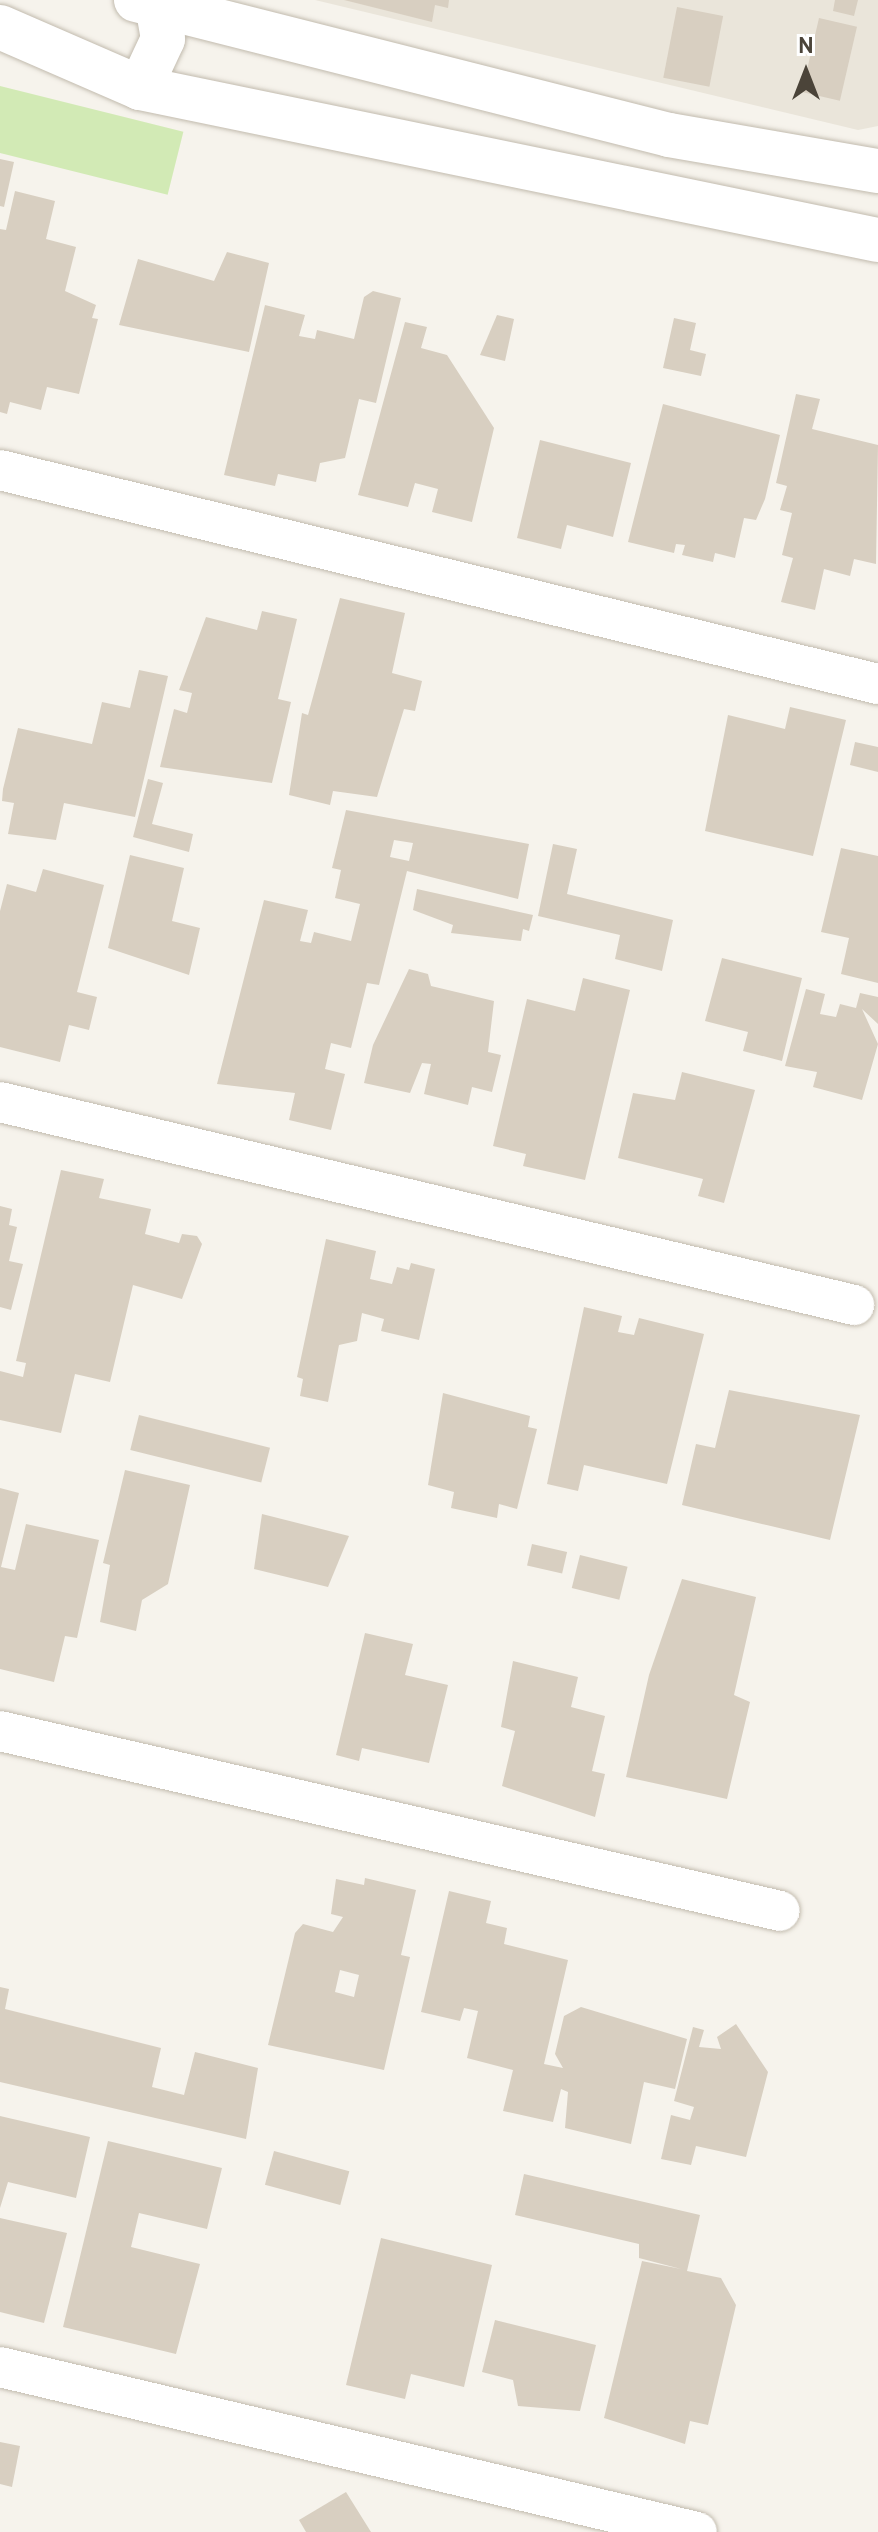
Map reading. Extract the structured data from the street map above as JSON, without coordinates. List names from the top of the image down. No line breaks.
{"north":"top"}
